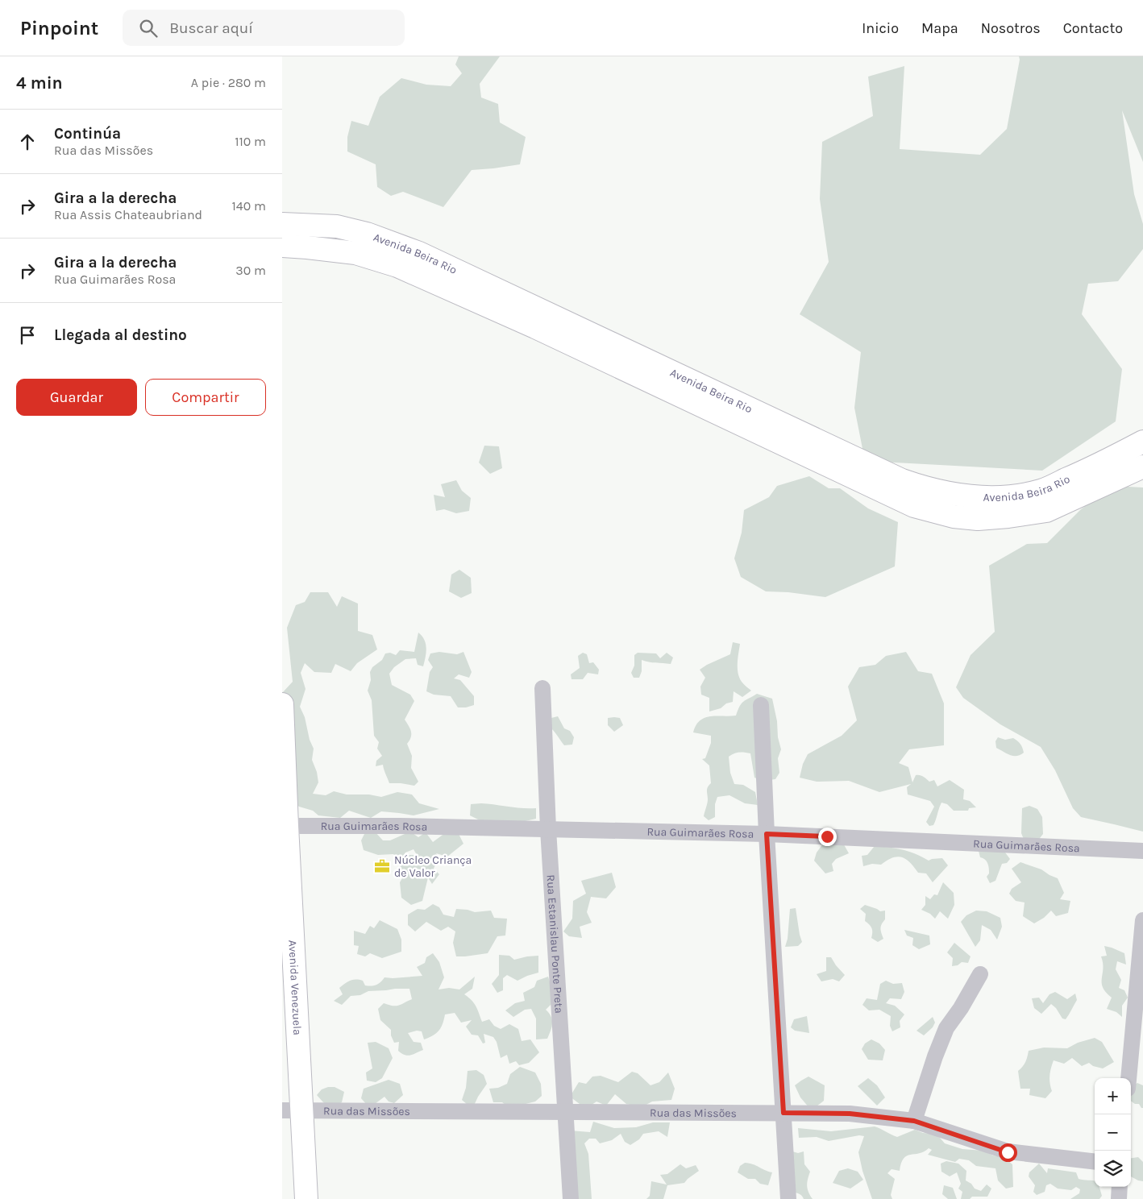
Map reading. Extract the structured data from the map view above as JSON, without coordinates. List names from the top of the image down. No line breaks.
{"streets":{"main road":["Avenida Beira Rio","Avenida Venezuela"],"street":["Rua Guimarães Rosa","Rua Estanislau Ponte Preta","Rua das Missões"]},"crossings":[["Rua Guimarães Rosa","Rua Estanislau Ponte Preta"],["Rua Guimarães Rosa","Avenida Venezuela"],["Rua Estanislau Ponte Preta","Rua das Missões"],["Avenida Venezuela","Rua das Missões"]],"places":{"office":["Núcleo Criança de Valor"]},"page":{"header":"Pinpoint","search":"Buscar aquí","nav":["Inicio","Mapa","Nosotros","Contacto"],"heading":["4 min","A pie · 280 m"],"list":[["Continúa","Rua das Missões","110 m"],["Gira a la derecha","Rua Assis Chateaubriand","140 m"],["Gira a la derecha","Rua Guimarães Rosa","30 m"],"Llegada al destino"],"buttons":["Guardar","Compartir"],"map_buttons":["+","−"]}}
